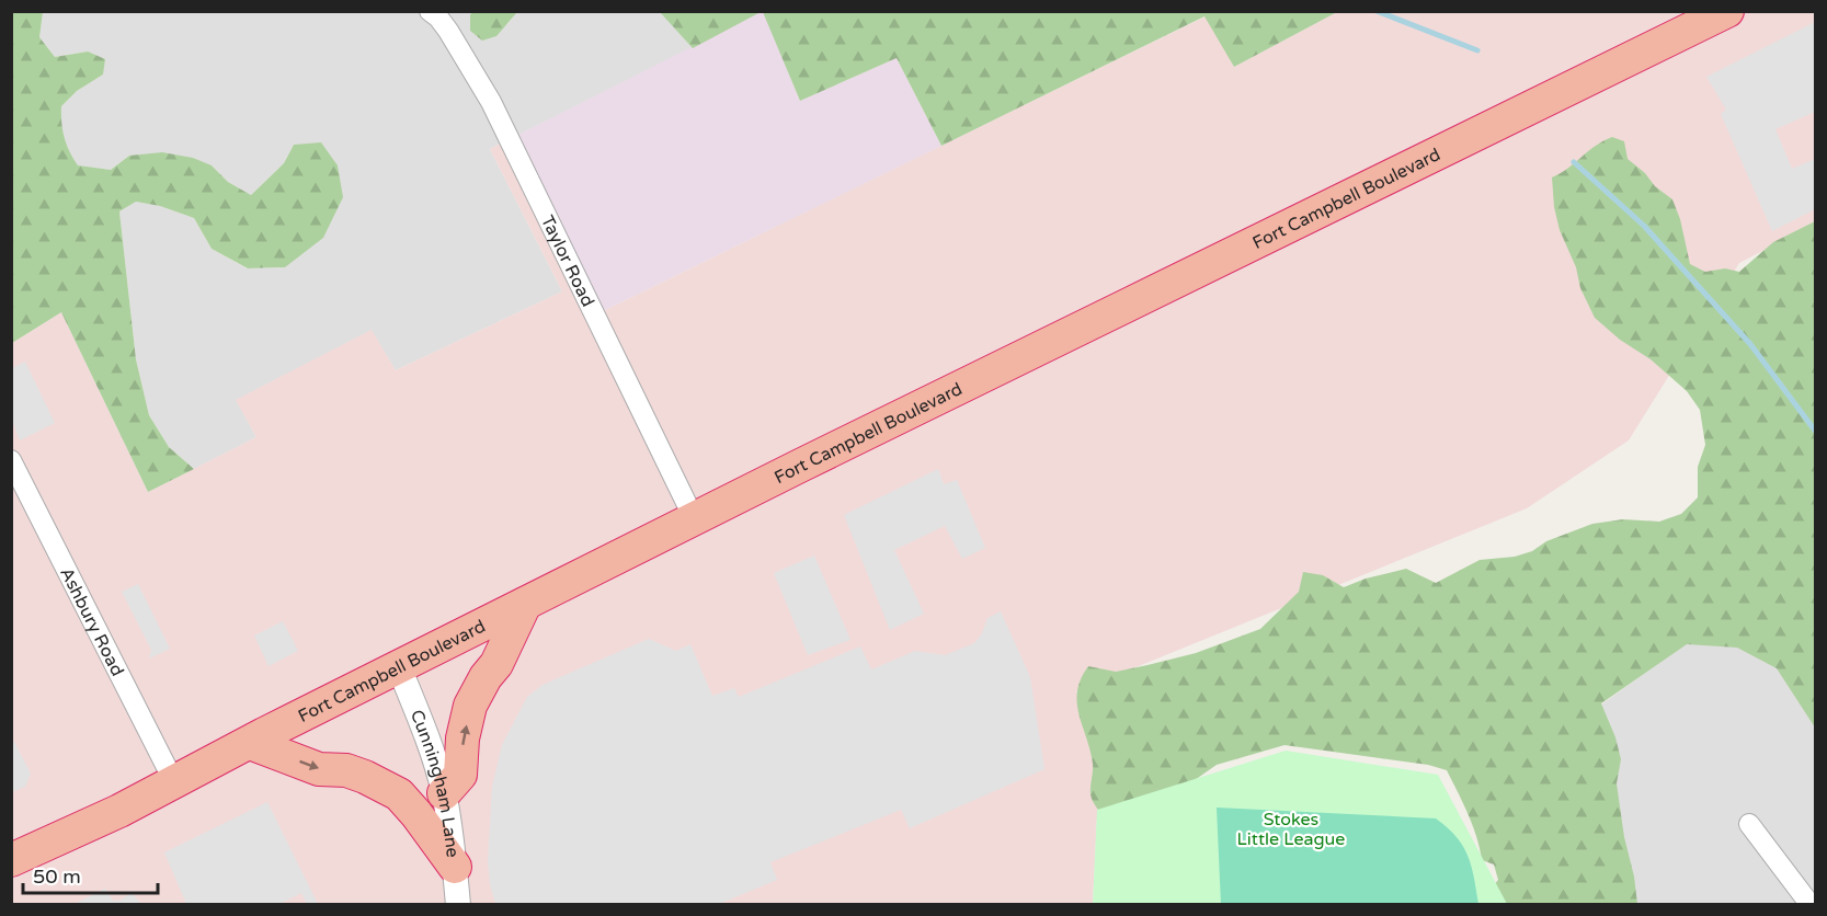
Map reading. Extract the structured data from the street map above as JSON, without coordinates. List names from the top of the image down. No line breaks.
{"streets":{"highway":["Fort Campbell Boulevard"],"street":["Taylor Road","Ashbury Road","Cunningham Lane"]},"crossings":[["Fort Campbell Boulevard","Taylor Road"],["Fort Campbell Boulevard","Ashbury Road"],["Fort Campbell Boulevard","Cunningham Lane"]],"parks":["Stokes Little League"],"scale_bar":"50 m"}
